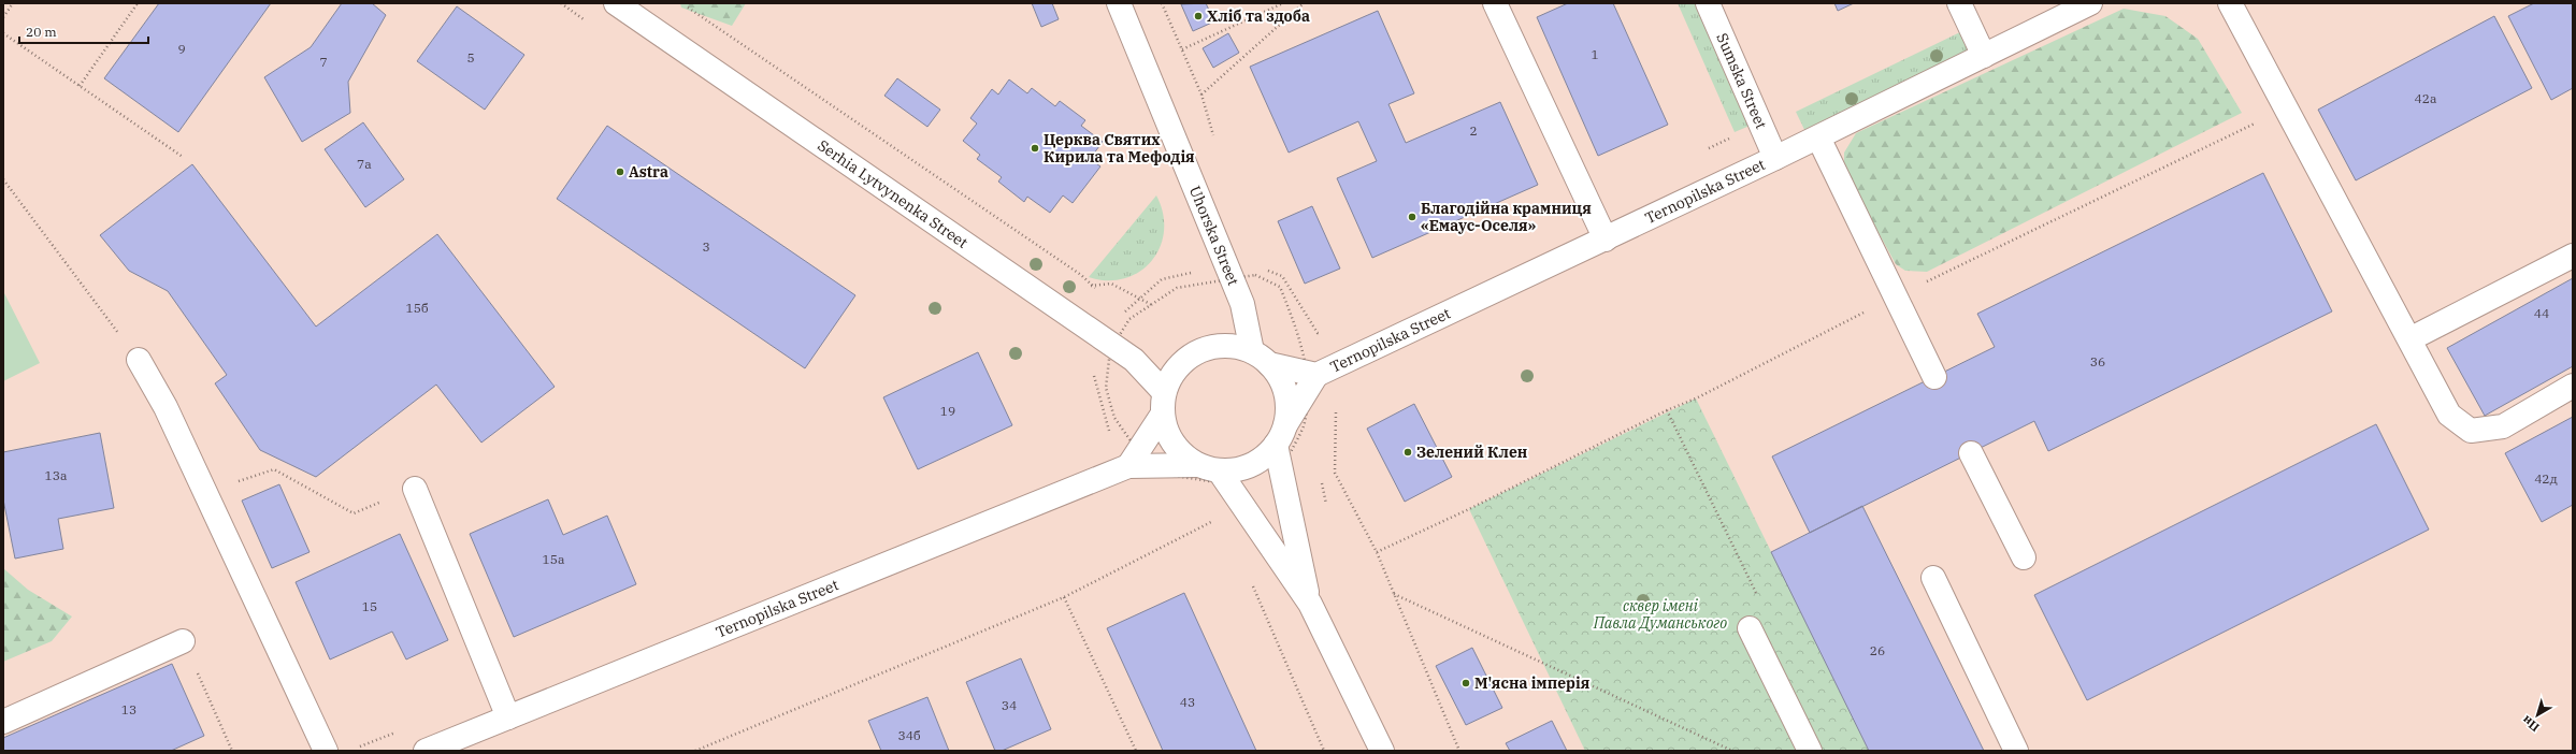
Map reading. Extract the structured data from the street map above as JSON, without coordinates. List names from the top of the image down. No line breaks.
{"streets":{"street":["Sumska Street","Ternopilska Street","Serhia Lytvynenka Street","Uhorska Street"]},"crossings":[["Sumska Street","Ternopilska Street"],["Ternopilska Street","Serhia Lytvynenka Street"],["Ternopilska Street","Uhorska Street"],["Serhia Lytvynenka Street","Uhorska Street"]],"parks":["сквер імені Павла Думанського"],"places":["Хліб та здоба","Церква Святих Кирила та Мефодія","Astra","Благодійна крамниця «Емаус-Оселя»","Зелений Клен","М'ясна імперія"],"house_numbers":["9","1","5","7","42а","2","7а","3","15б","44","36","19","13а","42д","15а","15","26","43","34","13","34б"],"scale_bar":"20 m","north":"bottom left"}
